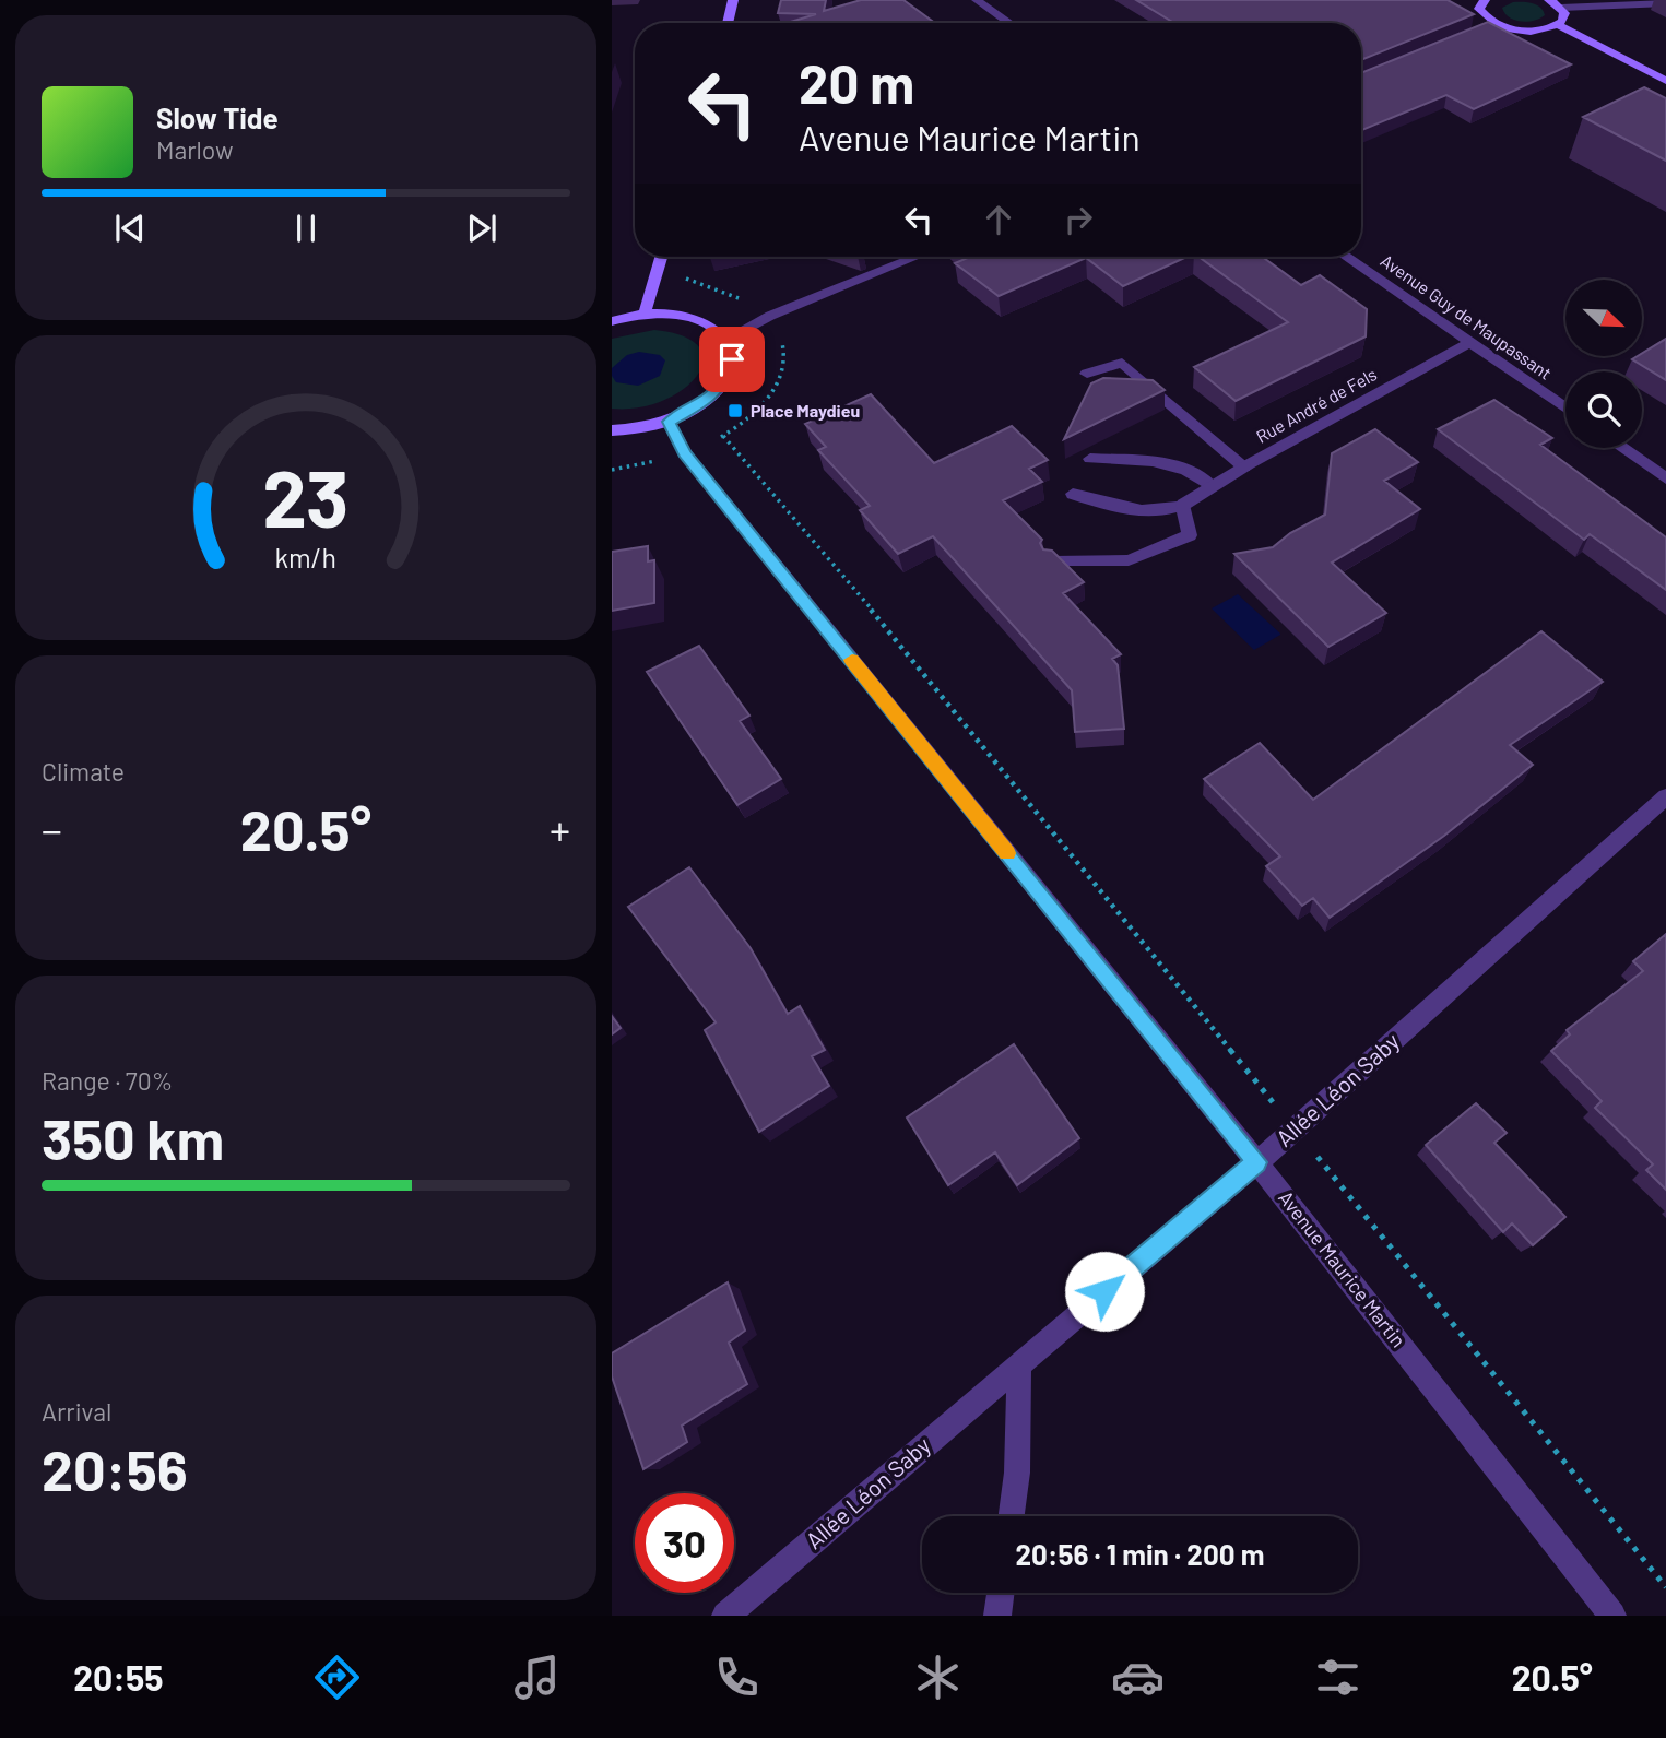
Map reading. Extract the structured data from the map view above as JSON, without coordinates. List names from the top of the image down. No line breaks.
{"streets":{"street":["Avenue Guy de Maupassant","Rue André de Fels","Allée Léon Saby","Avenue Maurice Martin"]},"crossings":[["Avenue Guy de Maupassant","Rue André de Fels"],["Allée Léon Saby","Avenue Maurice Martin"]],"places":{"transit":["Place Maydieu"]},"north":"bottom right","page":{"turn":["20 m","Avenue Maurice Martin"],"song":["Slow Tide","Marlow"],"tile":["Climate",["Range · 70%","350 km"],["Arrival","20:56"]],"heat":["−","20.5°","+"],"limit":"30","trip":"20:56 · 1 min · 200 m","tabs":["20:55","20.5°"],"gauge":["23","km/h"]}}
